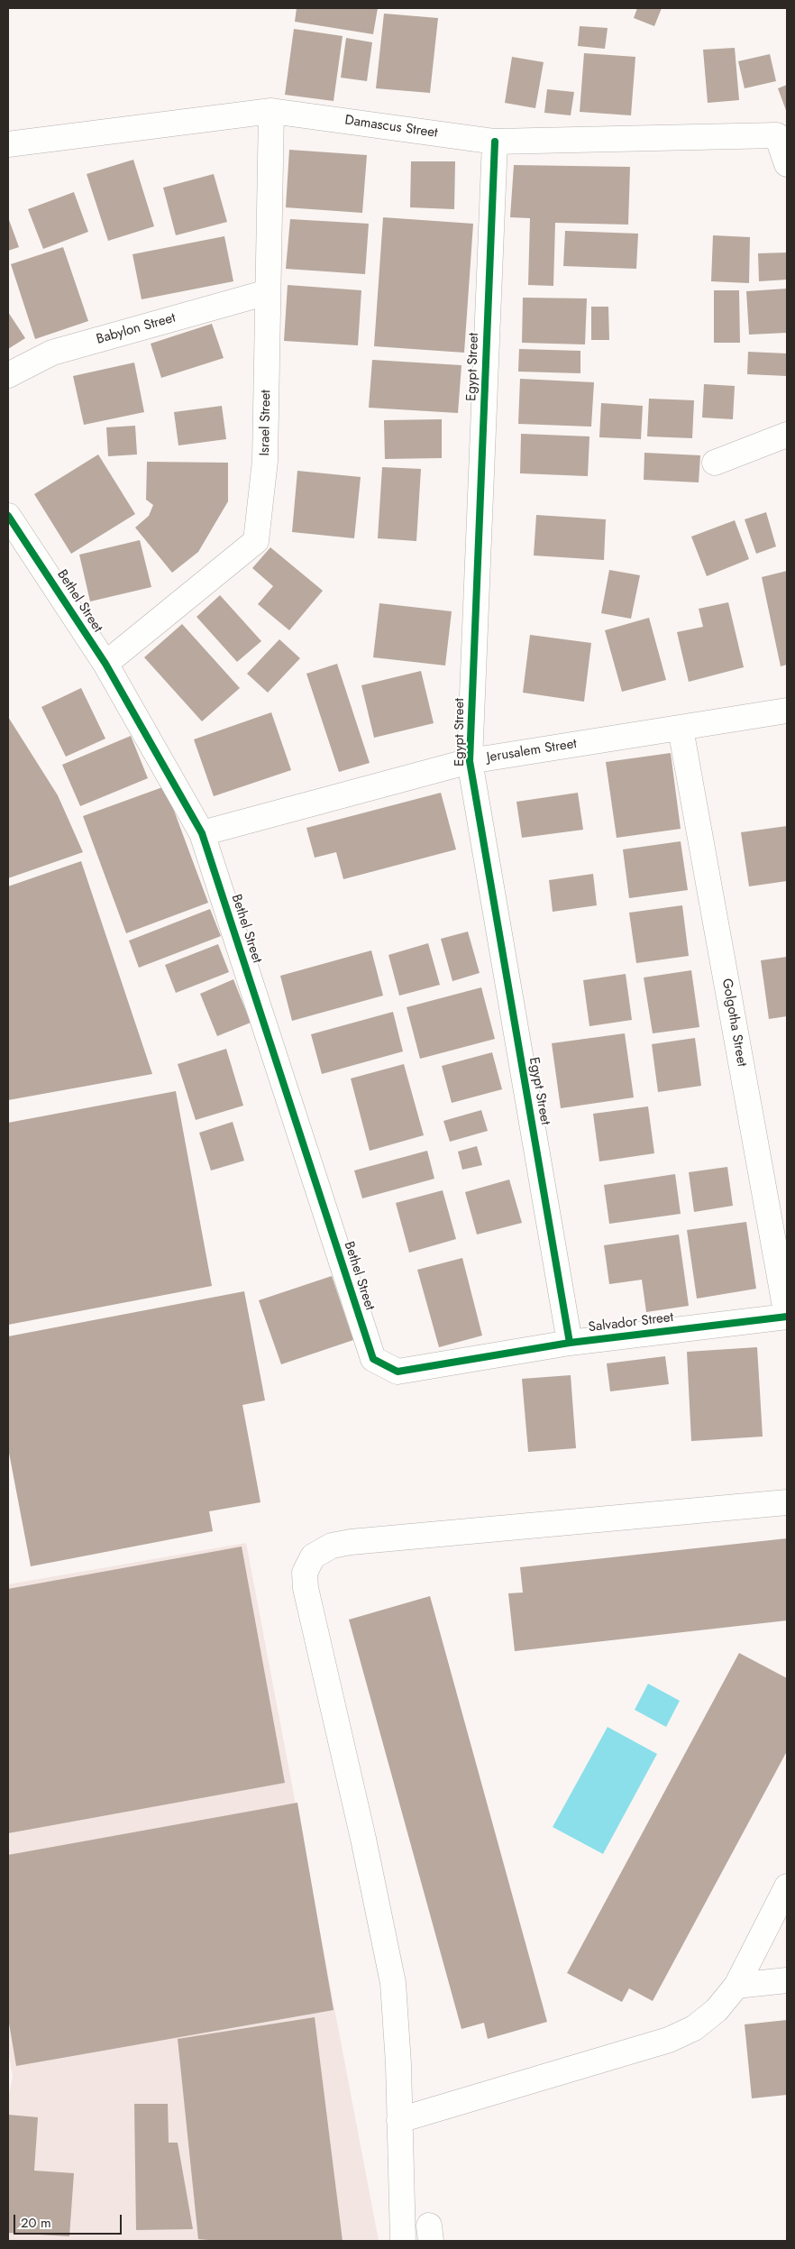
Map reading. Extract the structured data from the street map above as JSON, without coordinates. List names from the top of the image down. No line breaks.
{"streets":{"street":["Damascus Street","Babylon Street","Egypt Street","Israel Street","Bethel Street","Jerusalem Street","Golgotha Street","Salvador Street"]},"crossings":[["Damascus Street","Egypt Street"],["Damascus Street","Israel Street"],["Babylon Street","Israel Street"],["Egypt Street","Jerusalem Street"],["Egypt Street","Salvador Street"],["Israel Street","Bethel Street"],["Bethel Street","Jerusalem Street"],["Bethel Street","Salvador Street"],["Jerusalem Street","Golgotha Street"],["Golgotha Street","Salvador Street"]],"scale_bar":"20 m"}
